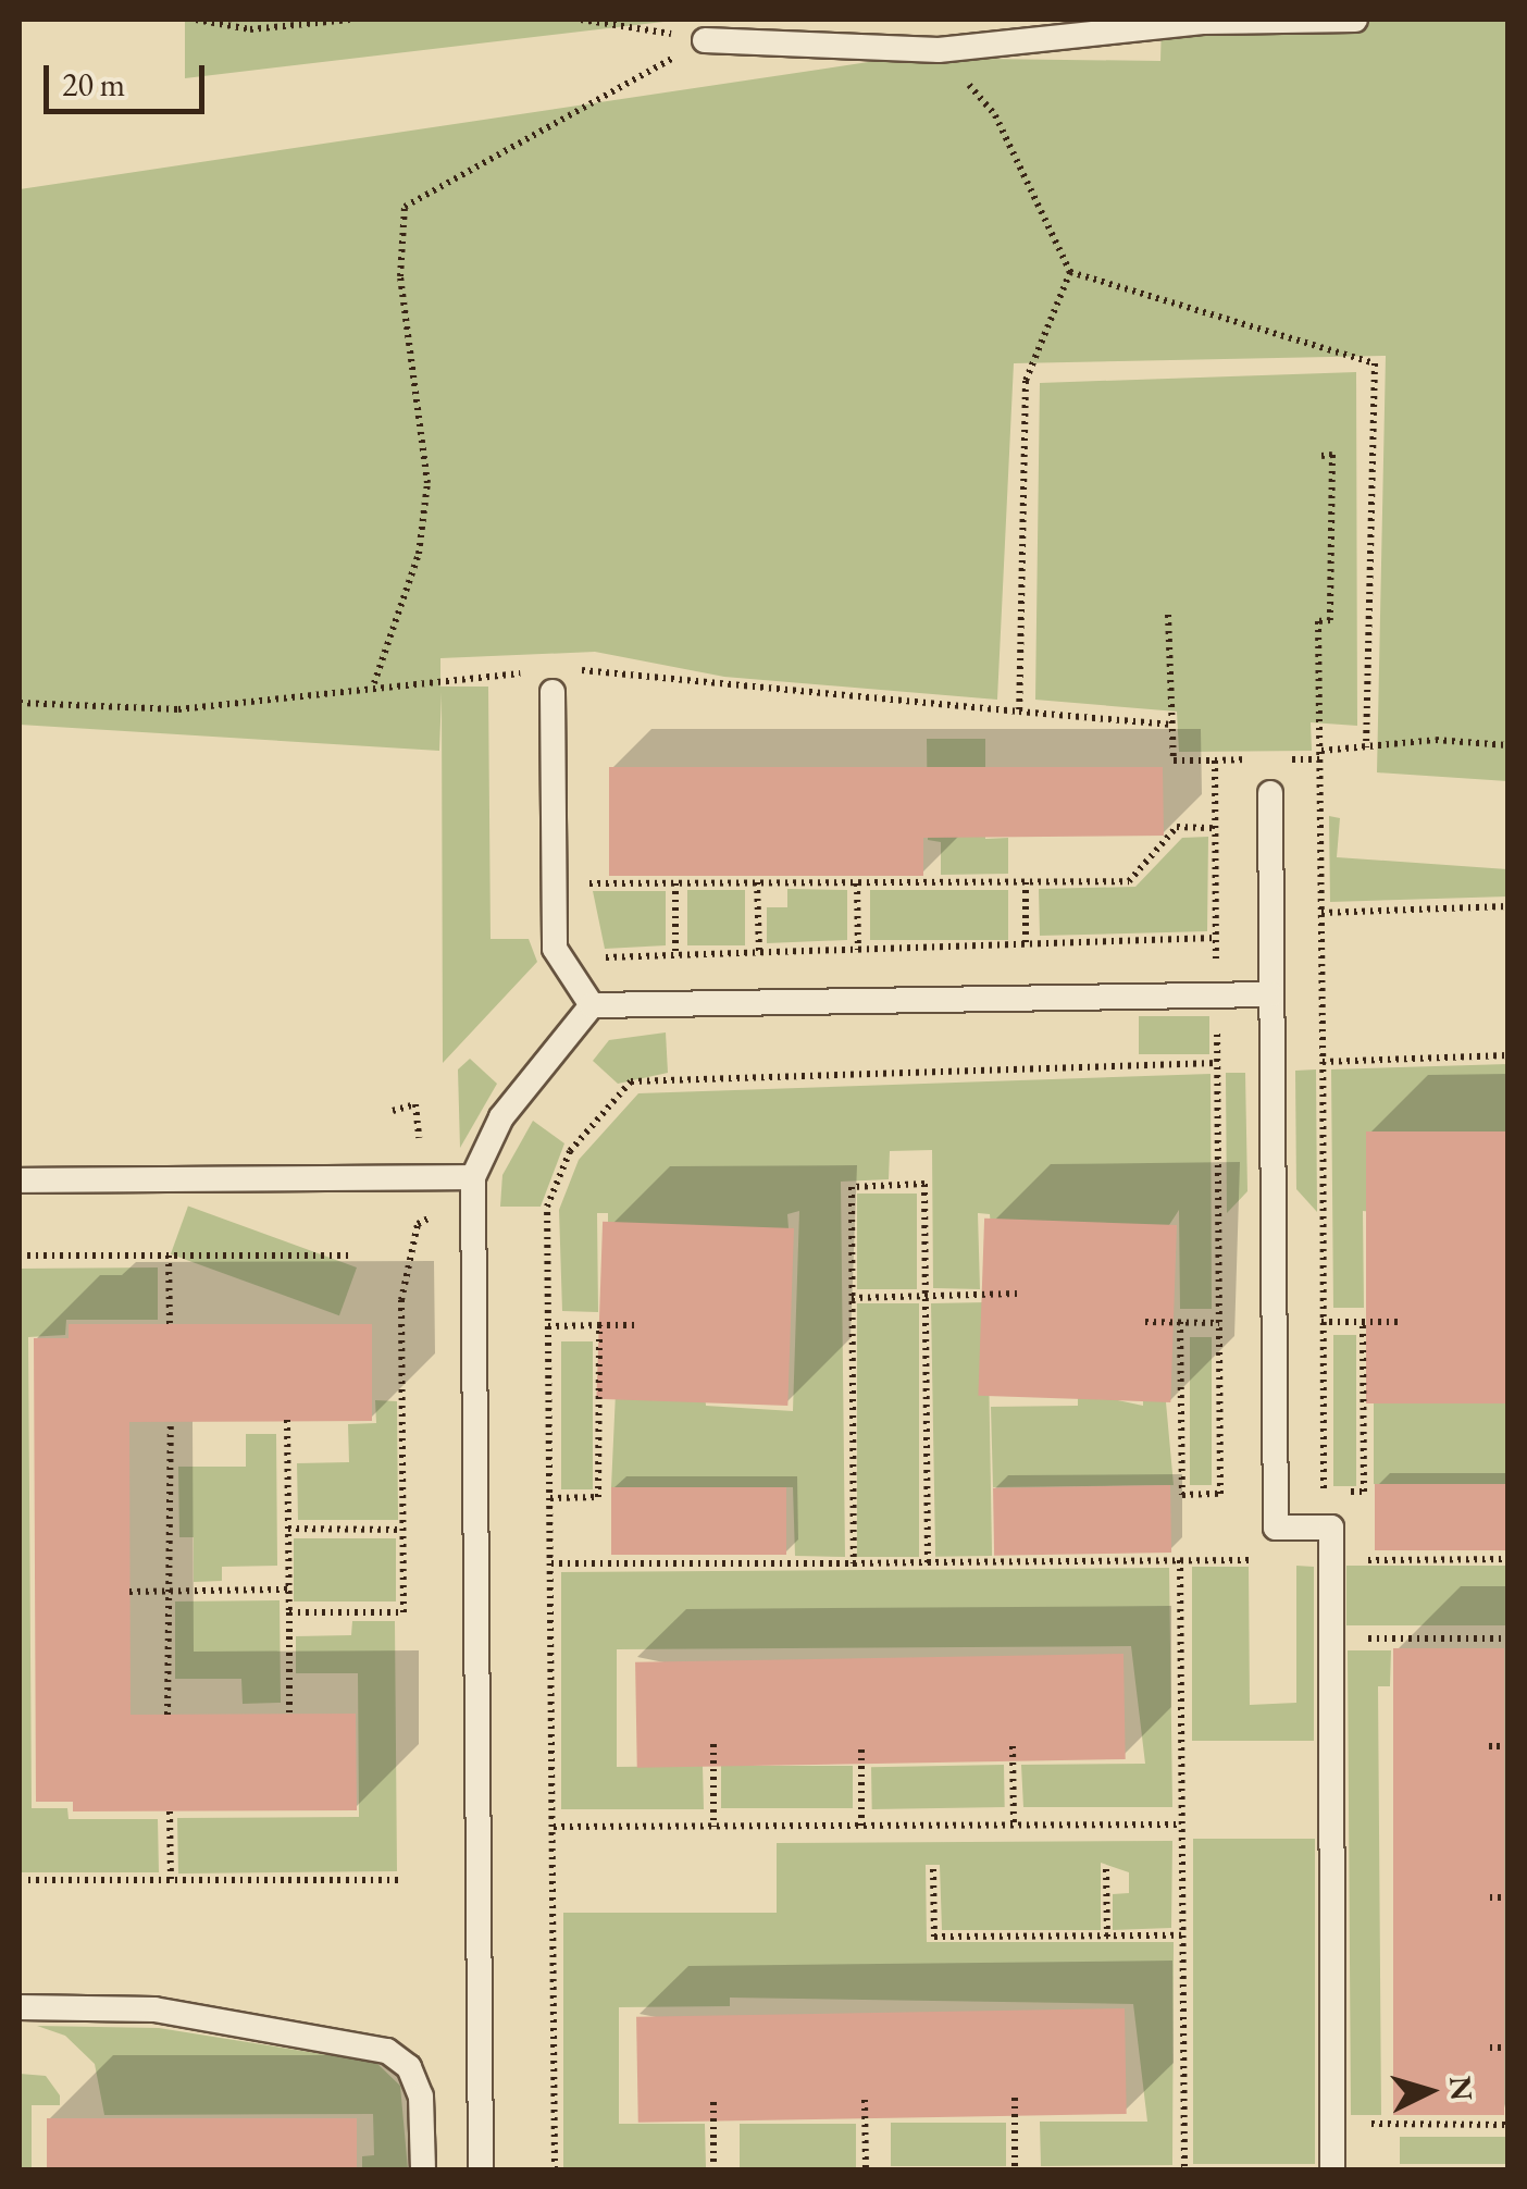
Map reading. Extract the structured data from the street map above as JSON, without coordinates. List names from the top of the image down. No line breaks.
{"scale_bar":"20 m","north":"right"}
